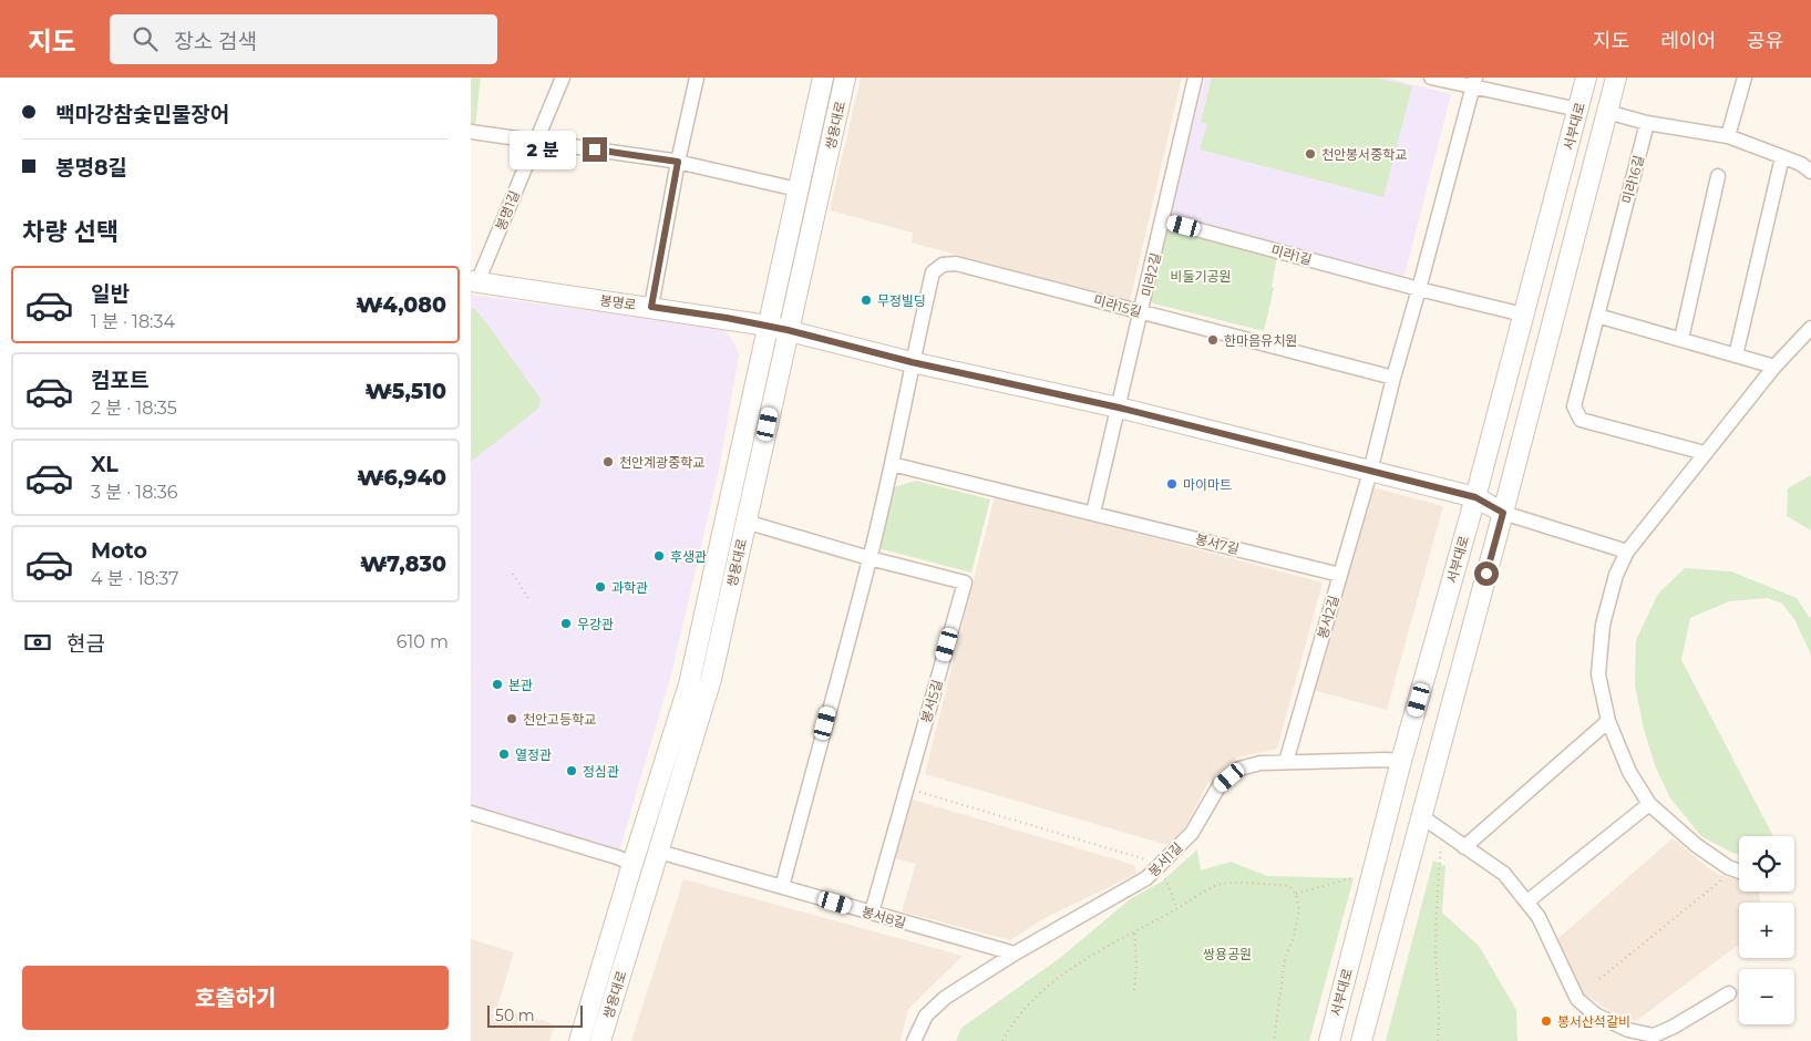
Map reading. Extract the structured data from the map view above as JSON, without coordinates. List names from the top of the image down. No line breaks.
{"streets":{"main road":["쌍용대로","서부대로","봉명로"],"street":["미라16길","봉명1길","미라1길","미라2길","미라15길","봉서7길","봉서2길","봉서5길","봉서1길","봉서8길"]},"crossings":[["쌍용대로","봉명로"],["쌍용대로","봉서5길"],["쌍용대로","봉서8길"],["서부대로","미라1길"],["서부대로","봉명로"],["서부대로","봉서1길"],["봉명1길","봉명로"],["미라1길","미라2길"],["미라2길","봉명로"],["미라2길","미라15길"],["봉명로","미라15길"],["봉명로","봉서2길"],["봉서7길","봉서2길"],["봉서2길","봉서1길"],["봉서5길","봉서8길"],["봉서1길","봉서8길"]],"parks":["비둘기공원","쌍용공원"],"places":["천안봉서중학교","무정빌딩","한마음유치원","천안계광중학교","마이마트","후생관","과학관","우강관","본관","천안고등학교","열정관","정심관","봉서산석갈비"],"scale_bar":"50 m","page":{"header":"지도","search":"장소 검색","nav":["지도","레이어","공유"],"banner":["백마강참숯민물장어","봉명8길"],"bubble":"2 분","heading":"차량 선택","list":[{"name":"일반","note":"1 분 · 18:34","value":"₩4,080"},{"name":"컴포트","note":"2 분 · 18:35","value":"₩5,510"},{"name":"XL","note":"3 분 · 18:36","value":"₩6,940"},{"name":"Moto","note":"4 분 · 18:37","value":"₩7,830"}],"pay":["현금","610 m"],"map_buttons":["+","−"],"buttons":"호출하기","scale":"50 m"}}
